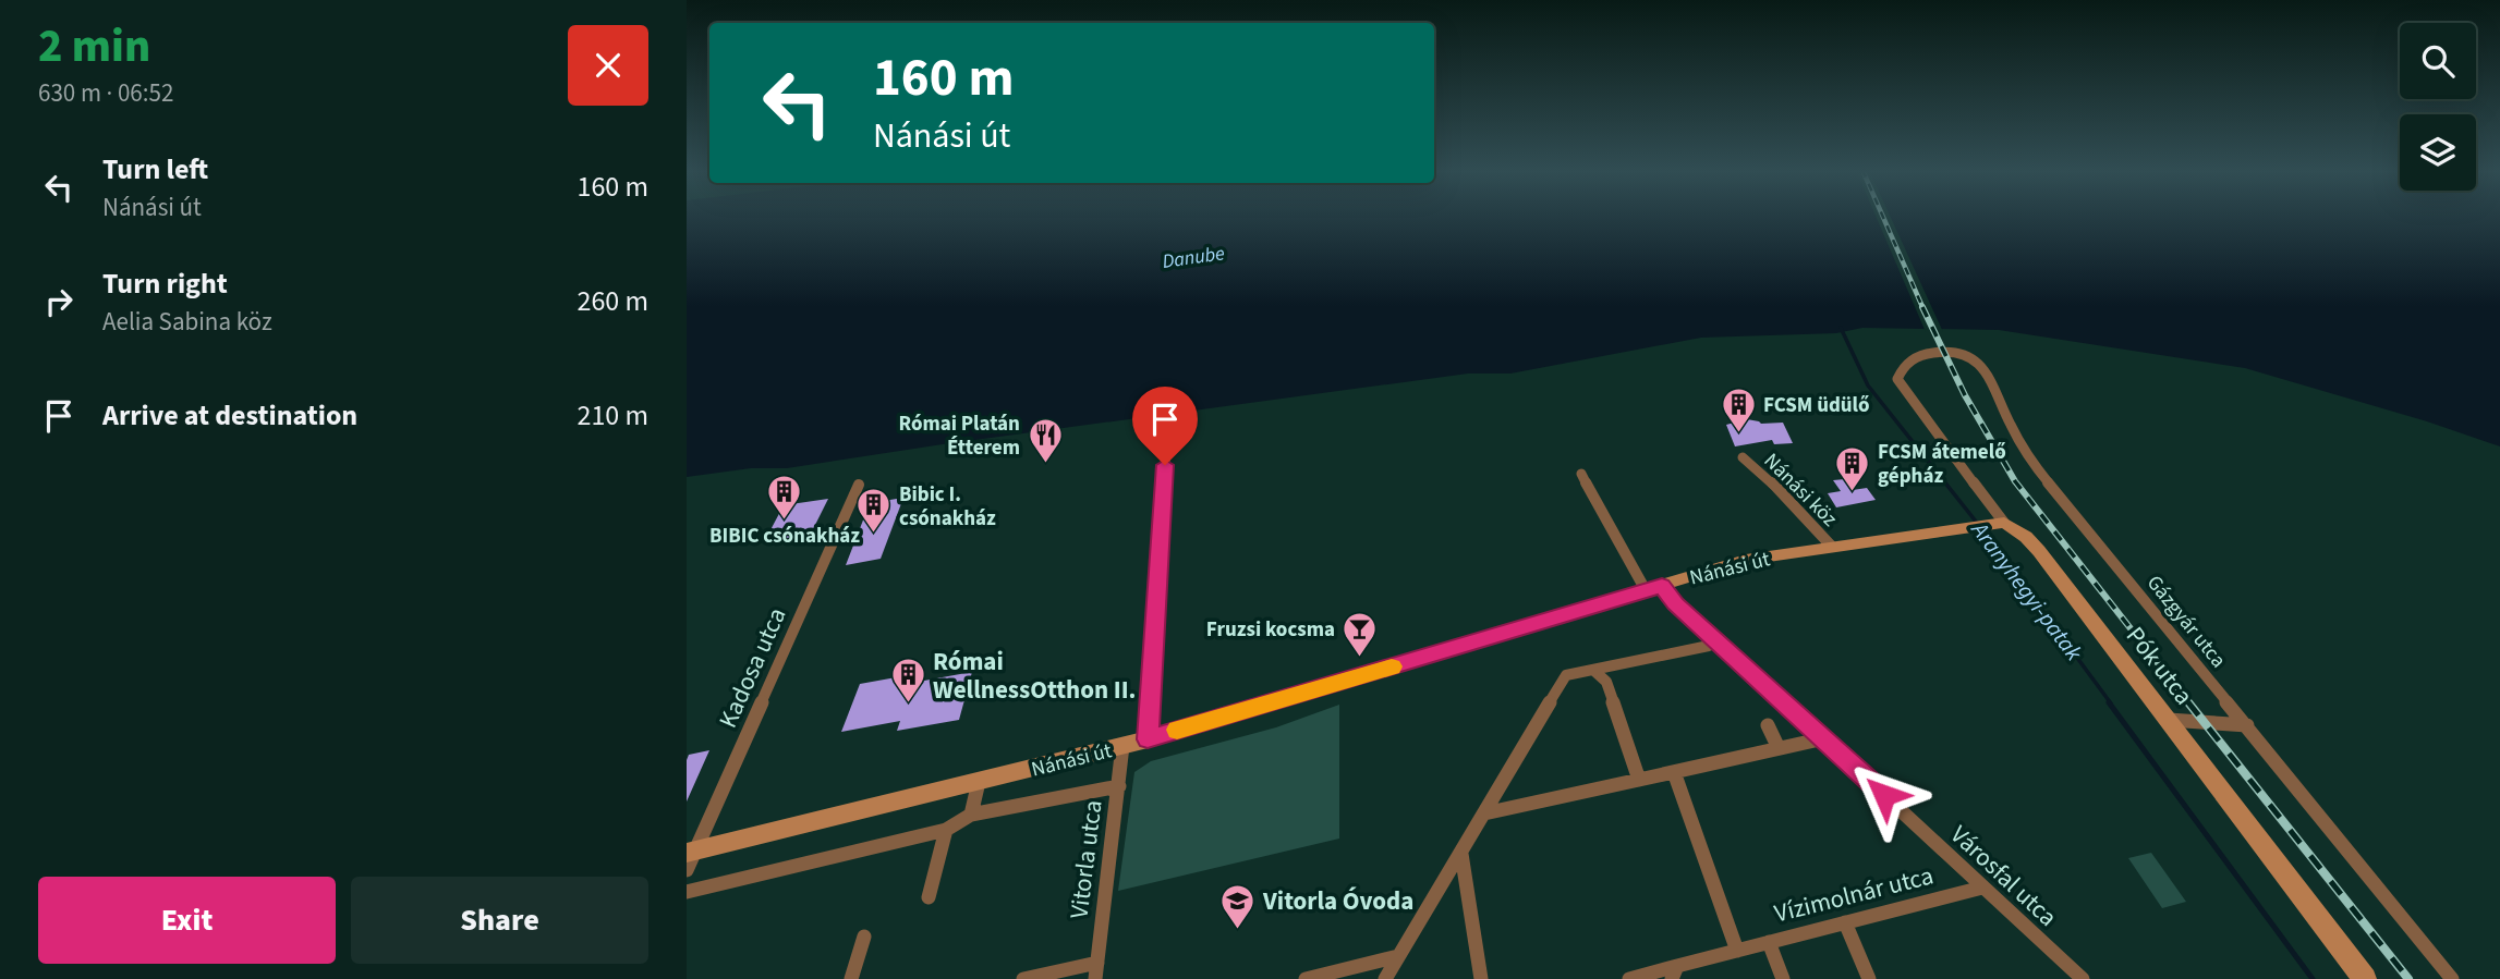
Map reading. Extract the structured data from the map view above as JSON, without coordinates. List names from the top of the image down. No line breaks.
{"streets":{"street":["Nánási köz","Nánási út","Gázgyár utca","Pók utca","Kadosa utca","Vitorla utca","Városfal utca","Vízimolnár utca"]},"crossings":[["Nánási köz","Nánási út"],["Nánási út","Pók utca"],["Nánási út","Kadosa utca"],["Nánási út","Vitorla utca"],["Nánási út","Városfal utca"],["Gázgyár utca","Pók utca"],["Városfal utca","Vízimolnár utca"]],"water":["Danube","Aranyhegyi-patak"],"places":{"building":["FCSM üdülő","FCSM átemelő gépház","BIBIC csónakház","Bibic I. csónakház","Római WellnessOtthon II."],"restaurant":["Római Platán Étterem"],"bar":["Fruzsi kocsma"],"school or university":["Vitorla Óvoda"]},"page":{"heading":["2 min","630 m · 06:52"],"turn":["160 m","Nánási út"],"list":[{"name":"Turn left","note":"Nánási út","value":"160 m"},{"name":"Turn right","note":"Aelia Sabina köz","value":"260 m"},{"name":"Arrive at destination","value":"210 m"}],"buttons":["Exit","Share"]}}
